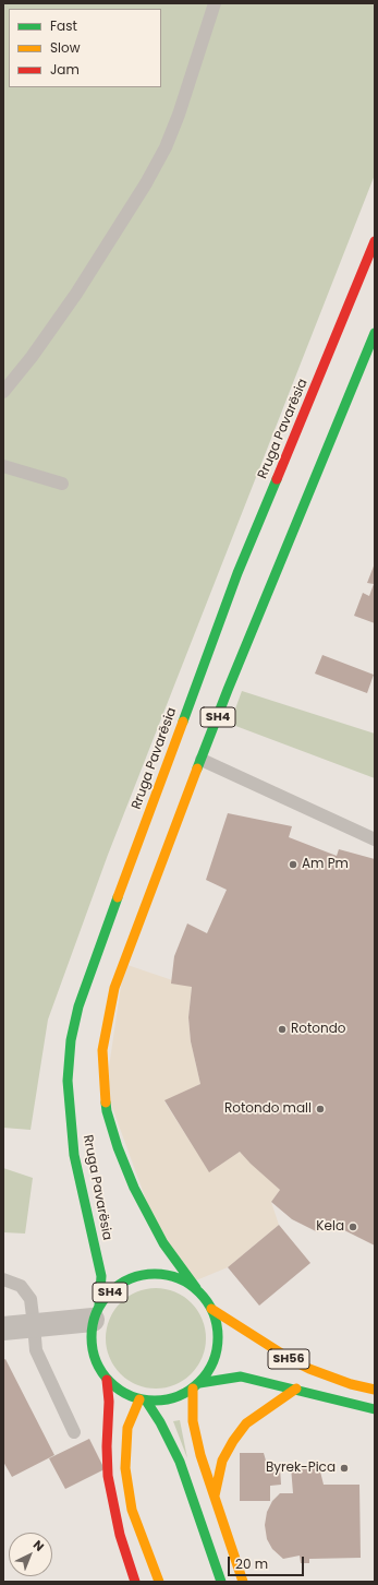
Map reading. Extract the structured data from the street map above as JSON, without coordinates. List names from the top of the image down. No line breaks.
{"streets":{"main road":["Rruga Pavarësia","SH4","SH56"]},"crossings":[["Rruga Pavarësia","SH4"],["Rruga Pavarësia","SH56"],["SH4","SH56"]],"places":["Am Pm","Rotondo","Rotondo mall","Kela","Byrek-Pica"],"legend":["Fast","Slow","Jam"],"scale_bar":"20 m","north":"top right"}
